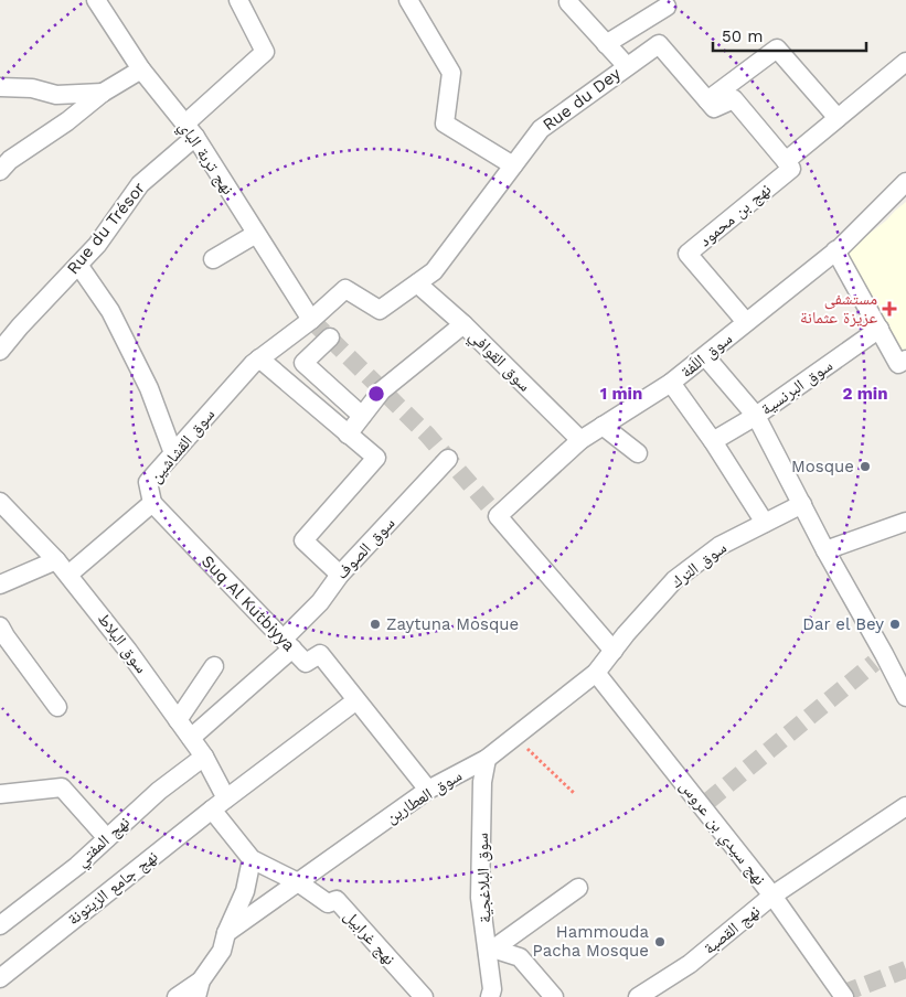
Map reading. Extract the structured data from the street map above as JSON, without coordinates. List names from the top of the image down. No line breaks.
{"streets":{"street":["Rue du Dey","نهج تربة الباي","نهج بن محمود","Rue du Trésor","سوق اللَفة","سوق القوافي","سوق البرنسية","سوق القشاشين","سوق الصوف","سوق الترك","Suq Al Kutbiyya","سوق البلاط","سوق العطارين","نهج سيدي بن عروس","نهج المفتي","سوق البلاغجية","نهج جامع الزيتونة","نهج القصبة","نهج غرابيل"]},"crossings":[["Rue du Dey","سوق القوافي"],["Rue du Dey","سوق القشاشين"],["نهج تربة الباي","Rue du Trésor"],["نهج تربة الباي","سوق القشاشين"],["نهج بن محمود","سوق اللَفة"],["سوق اللَفة","سوق القوافي"],["سوق اللَفة","سوق الترك"],["سوق اللَفة","سوق العطارين"],["سوق القوافي","سوق القشاشين"],["سوق القشاشين","Suq Al Kutbiyya"],["سوق القشاشين","سوق البلاط"],["سوق الصوف","Suq Al Kutbiyya"],["سوق الصوف","سوق البلاط"],["سوق الترك","سوق العطارين"],["Suq Al Kutbiyya","سوق العطارين"],["Suq Al Kutbiyya","نهج جامع الزيتونة"],["سوق البلاط","نهج المفتي"],["سوق البلاط","نهج جامع الزيتونة"],["سوق البلاط","نهج غرابيل"],["سوق العطارين","نهج سيدي بن عروس"],["سوق العطارين","سوق البلاغجية"],["سوق العطارين","نهج غرابيل"],["نهج سيدي بن عروس","نهج القصبة"],["نهج جامع الزيتونة","نهج غرابيل"]],"places":{"health":["مستشفى عزيزة عثمانة"],"other":["Mosque","Zaytuna Mosque","Dar el Bey","Hammouda Pacha Mosque"]},"scale_bar":"50 m","rings":["1 min","2 min"]}
